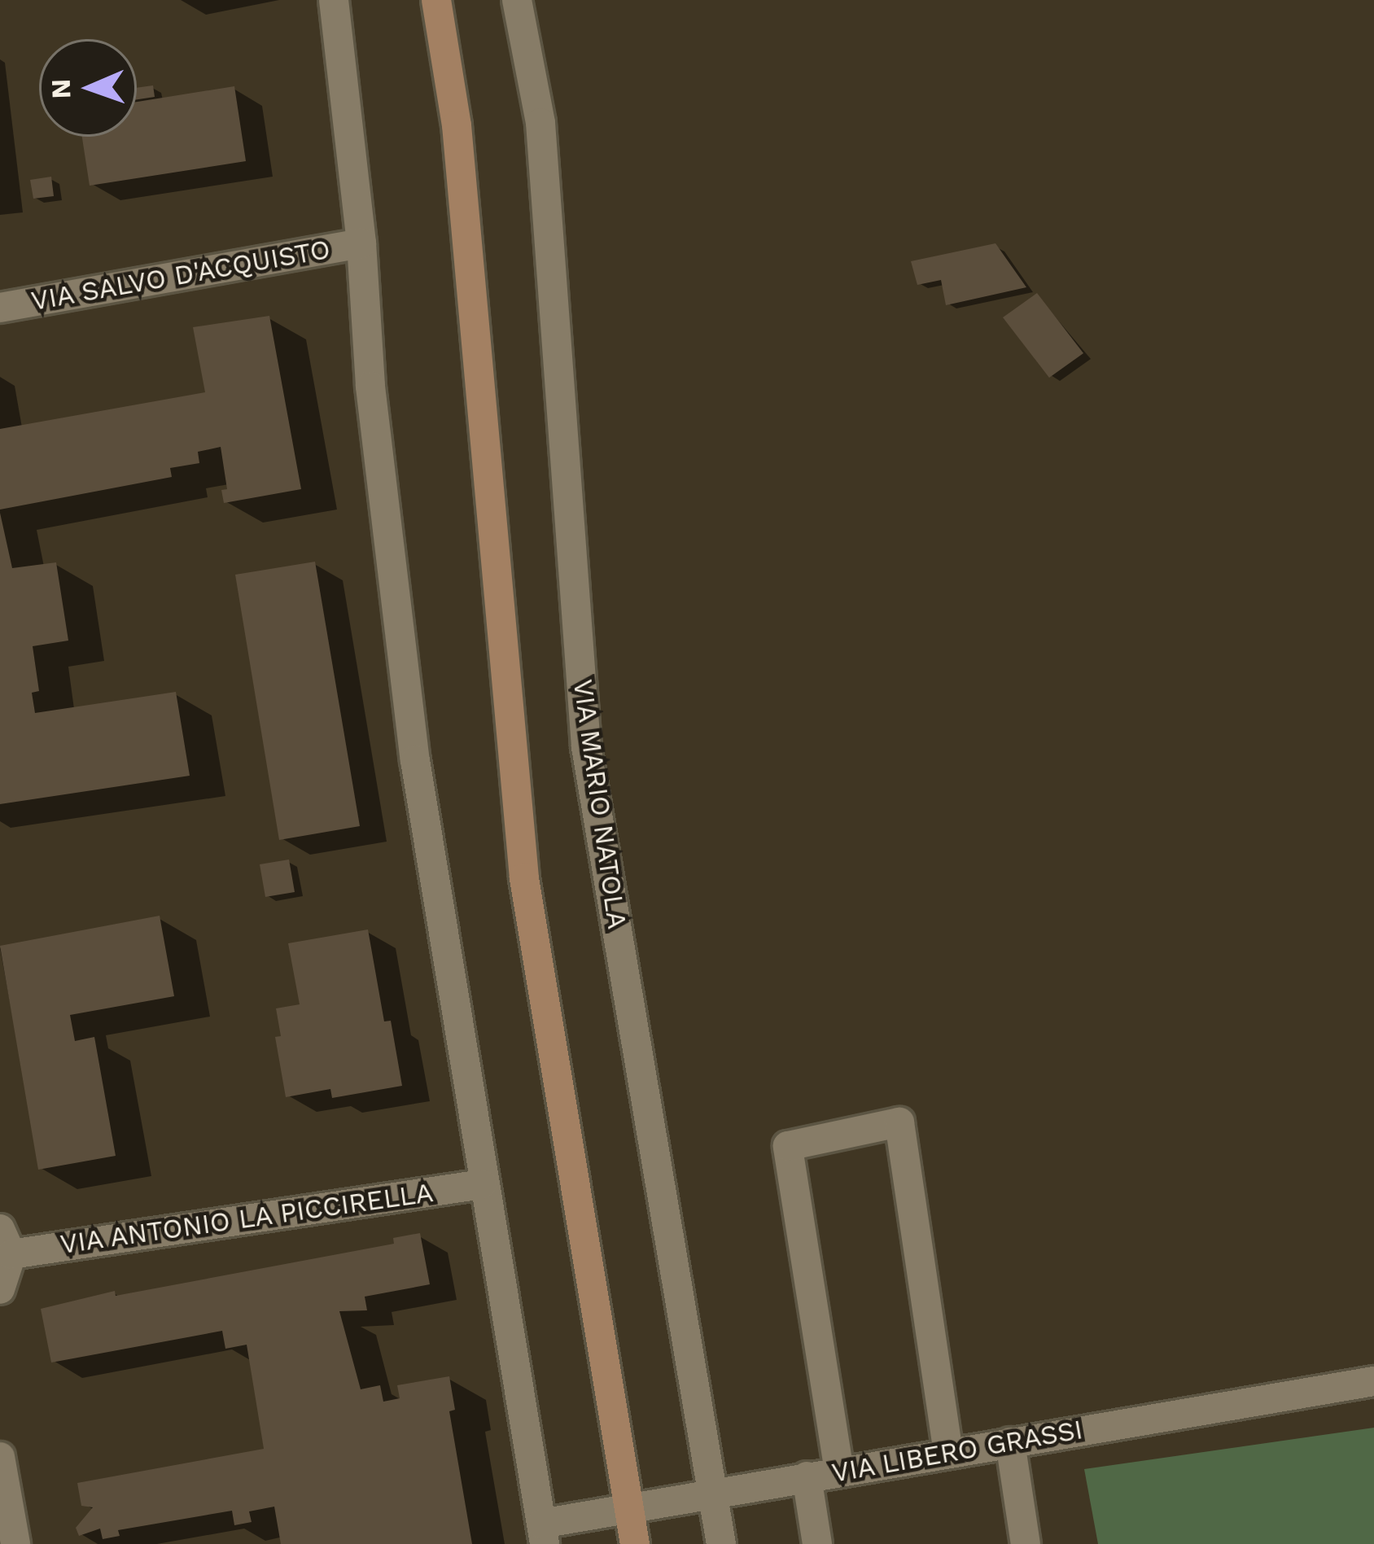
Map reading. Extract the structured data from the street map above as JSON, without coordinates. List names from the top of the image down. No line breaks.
{"streets":{"street":["VIA SALVO D'ACQUISTO","VIA MARIO NATOLA","VIA ANTONIO LA PICCIRELLA","VIA LIBERO GRASSI"]},"crossings":[["VIA MARIO NATOLA","VIA LIBERO GRASSI"]],"north":"left"}
